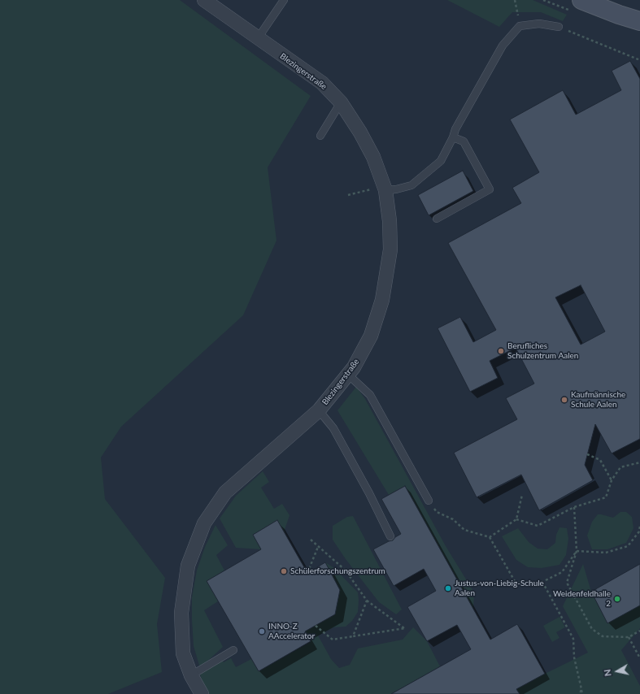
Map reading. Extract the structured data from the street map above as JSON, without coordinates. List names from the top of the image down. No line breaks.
{"streets":{"street":["Blezingerstraße"]},"places":["Berufliches Schulzentrum Aalen","Kaufmännische Schule Aalen","Schülerforschungszentrum","Justus-von-Liebig-Schule Aalen","Weidenfeldhalle 2","INNO-Z AAccelerator"],"north":"left"}
